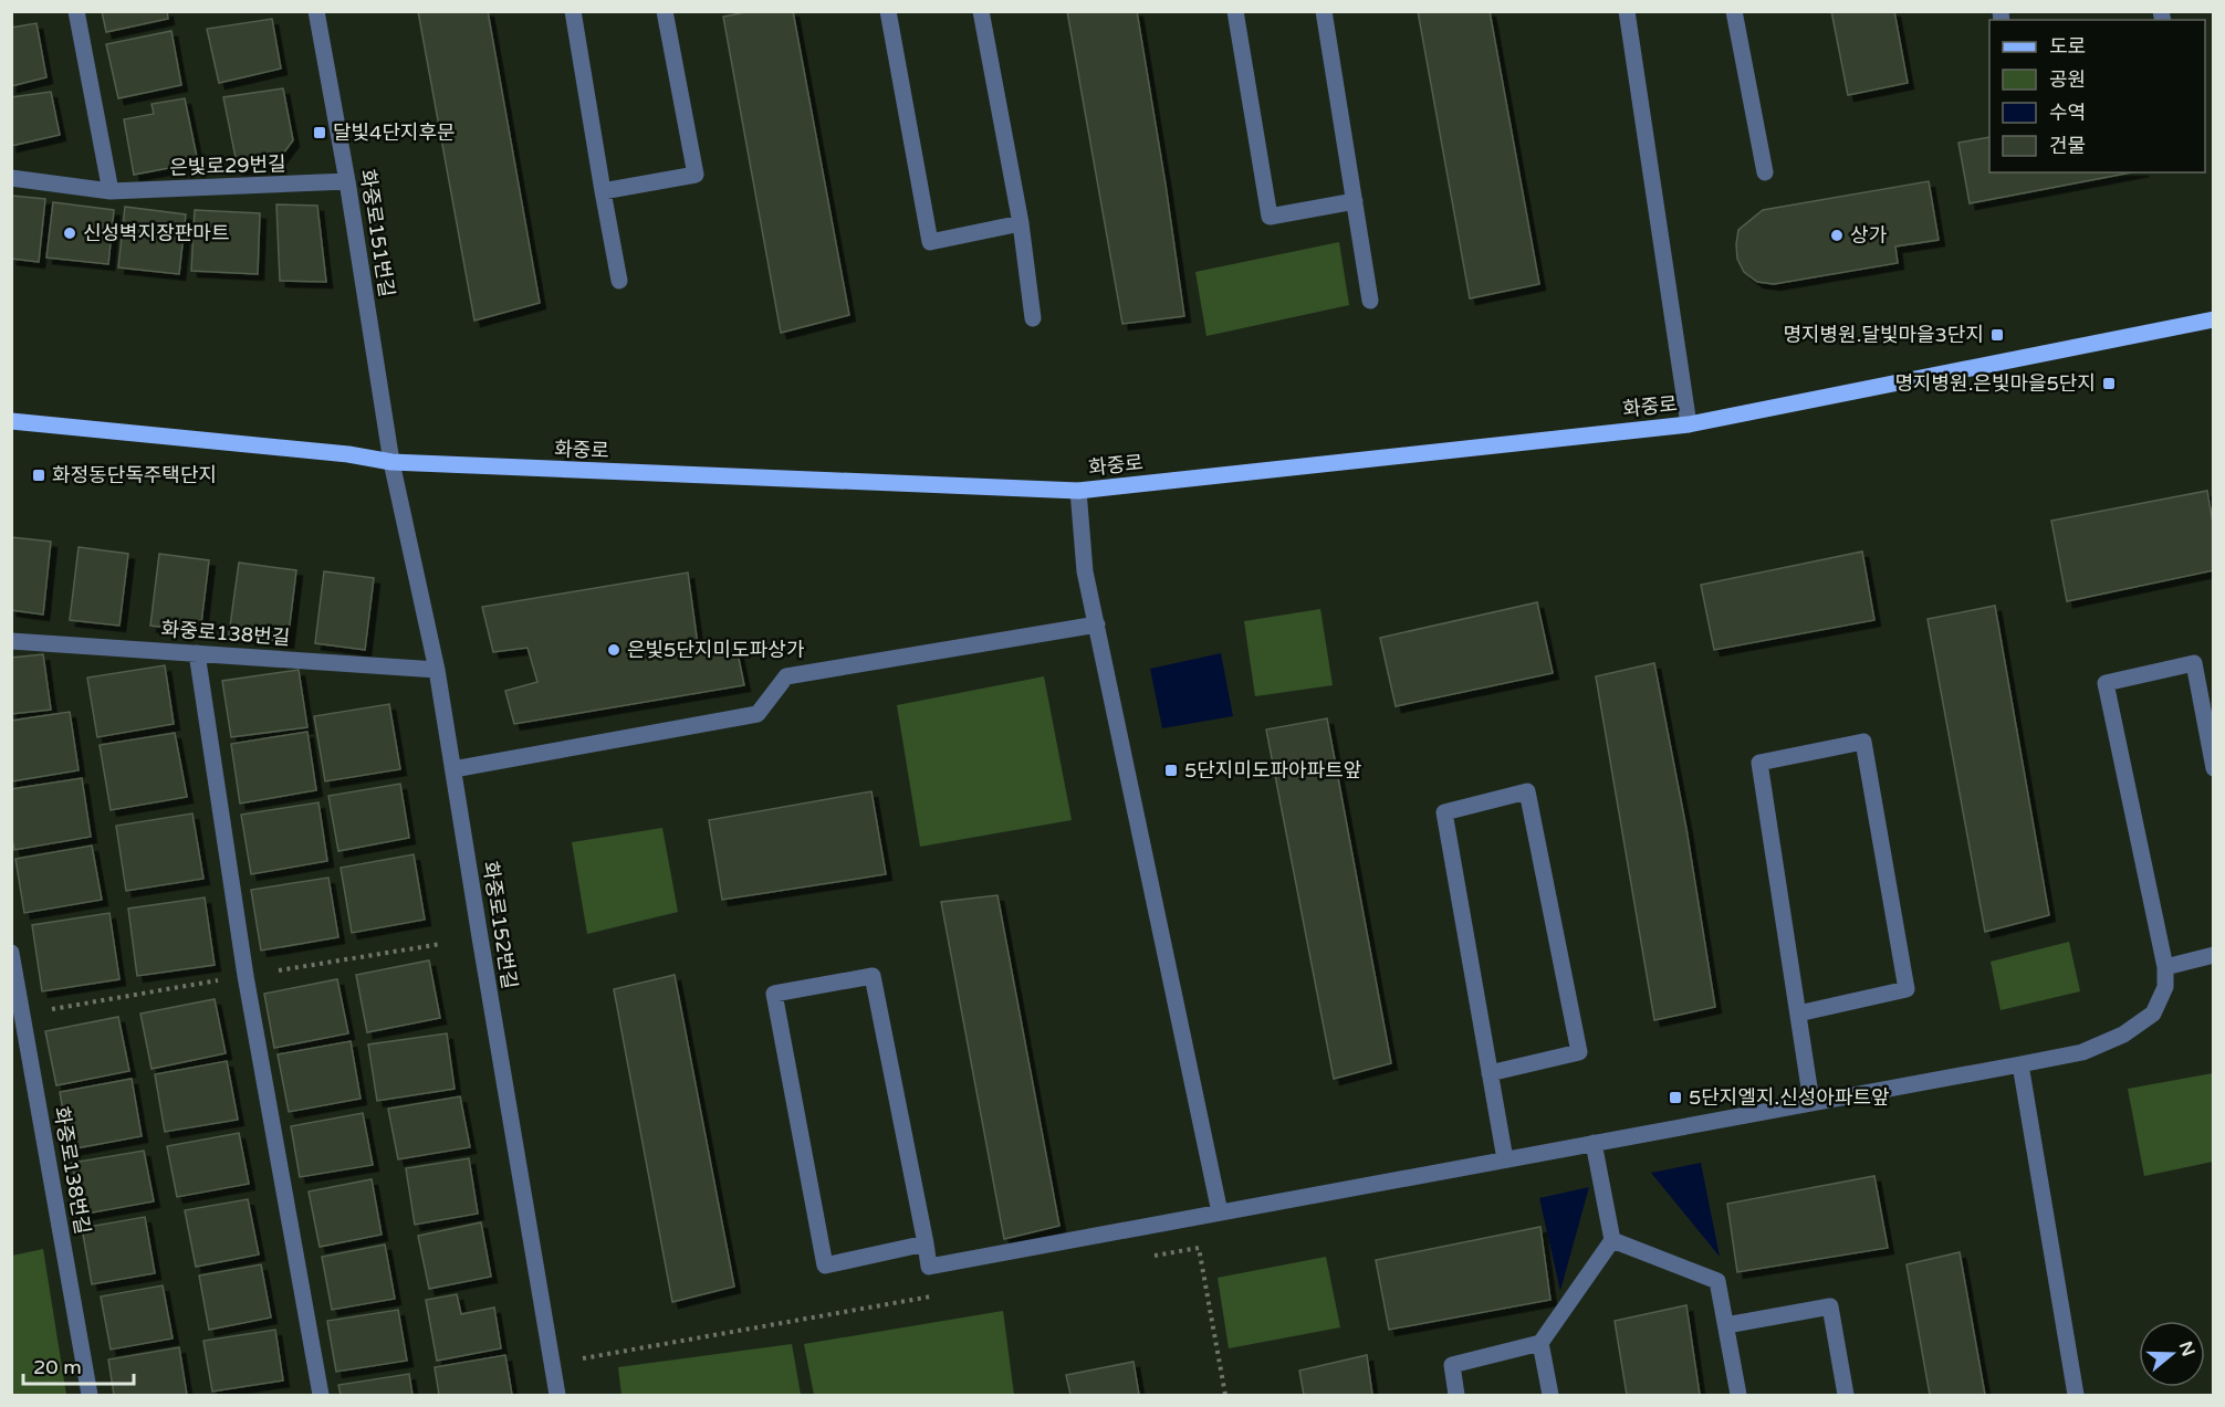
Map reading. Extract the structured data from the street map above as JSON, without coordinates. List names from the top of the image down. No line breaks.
{"streets":{"main road":["화중로"],"street":["은빛로29번길","화중로151번길","화중로138번길","화중로152번길"]},"crossings":[["은빛로29번길","화중로151번길"],["화중로151번길","화중로"],["화중로151번길","화중로152번길"],["화중로","화중로152번길"],["화중로138번길","화중로152번길"]],"places":{"transit":["달빛4단지후문","명지병원.달빛마을3단지","명지병원.은빛마을5단지","화정동단독주택단지","5단지미도파아파트앞","5단지엘지.신성아파트앞"],"other":["신성벽지장판마트","상가","은빛5단지미도파상가"]},"legend":["도로","공원","수역","건물"],"scale_bar":"20 m","north":"right"}
